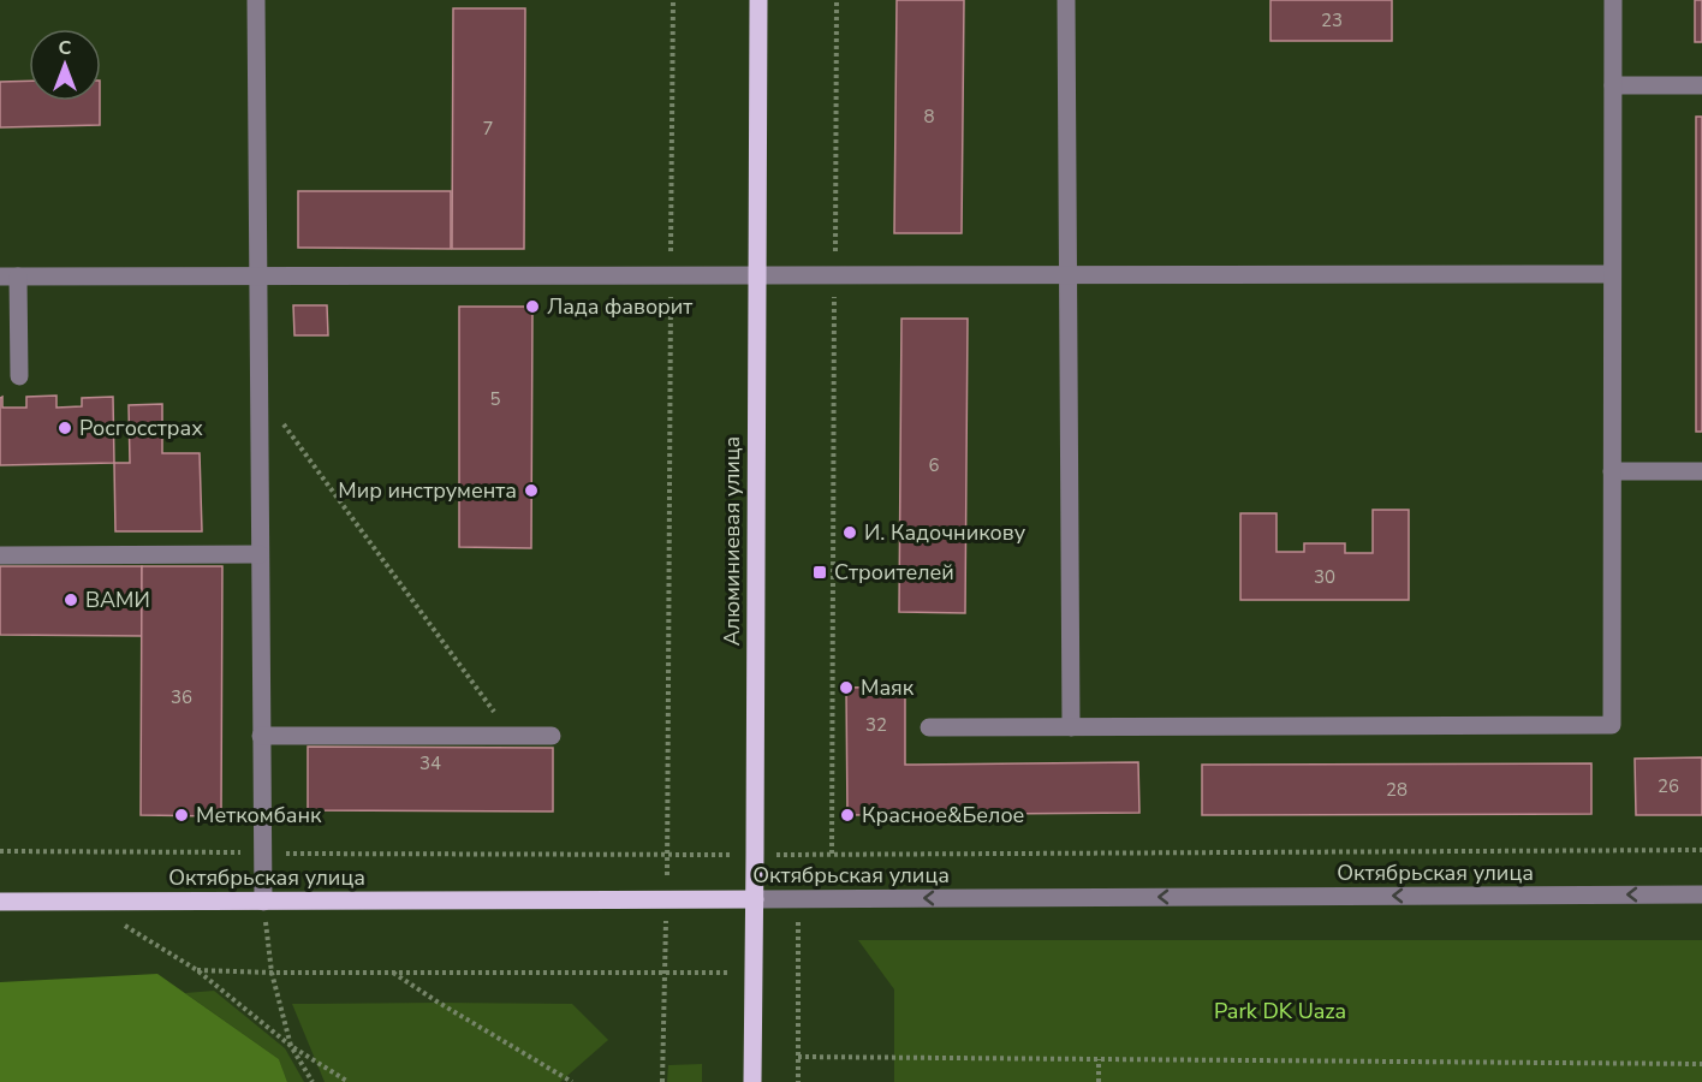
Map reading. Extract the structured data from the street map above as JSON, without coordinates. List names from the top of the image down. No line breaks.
{"streets":{"main road":["Алюминиевая улица","Октябрьская улица"]},"crossings":[["Алюминиевая улица","Октябрьская улица"]],"one_way":["Октябрьская улица"],"parks":["Park DK Uaza"],"places":{"other":["Лада фаворит","Росгосстрах","Мир инструмента","И. Кадочникову","ВАМИ","Маяк","Меткомбанк","Красное&Белое"],"transit":["Строителей"]},"house_numbers":["23","8","7","5","6","30","36","32","34","26","28"],"north":"top"}
